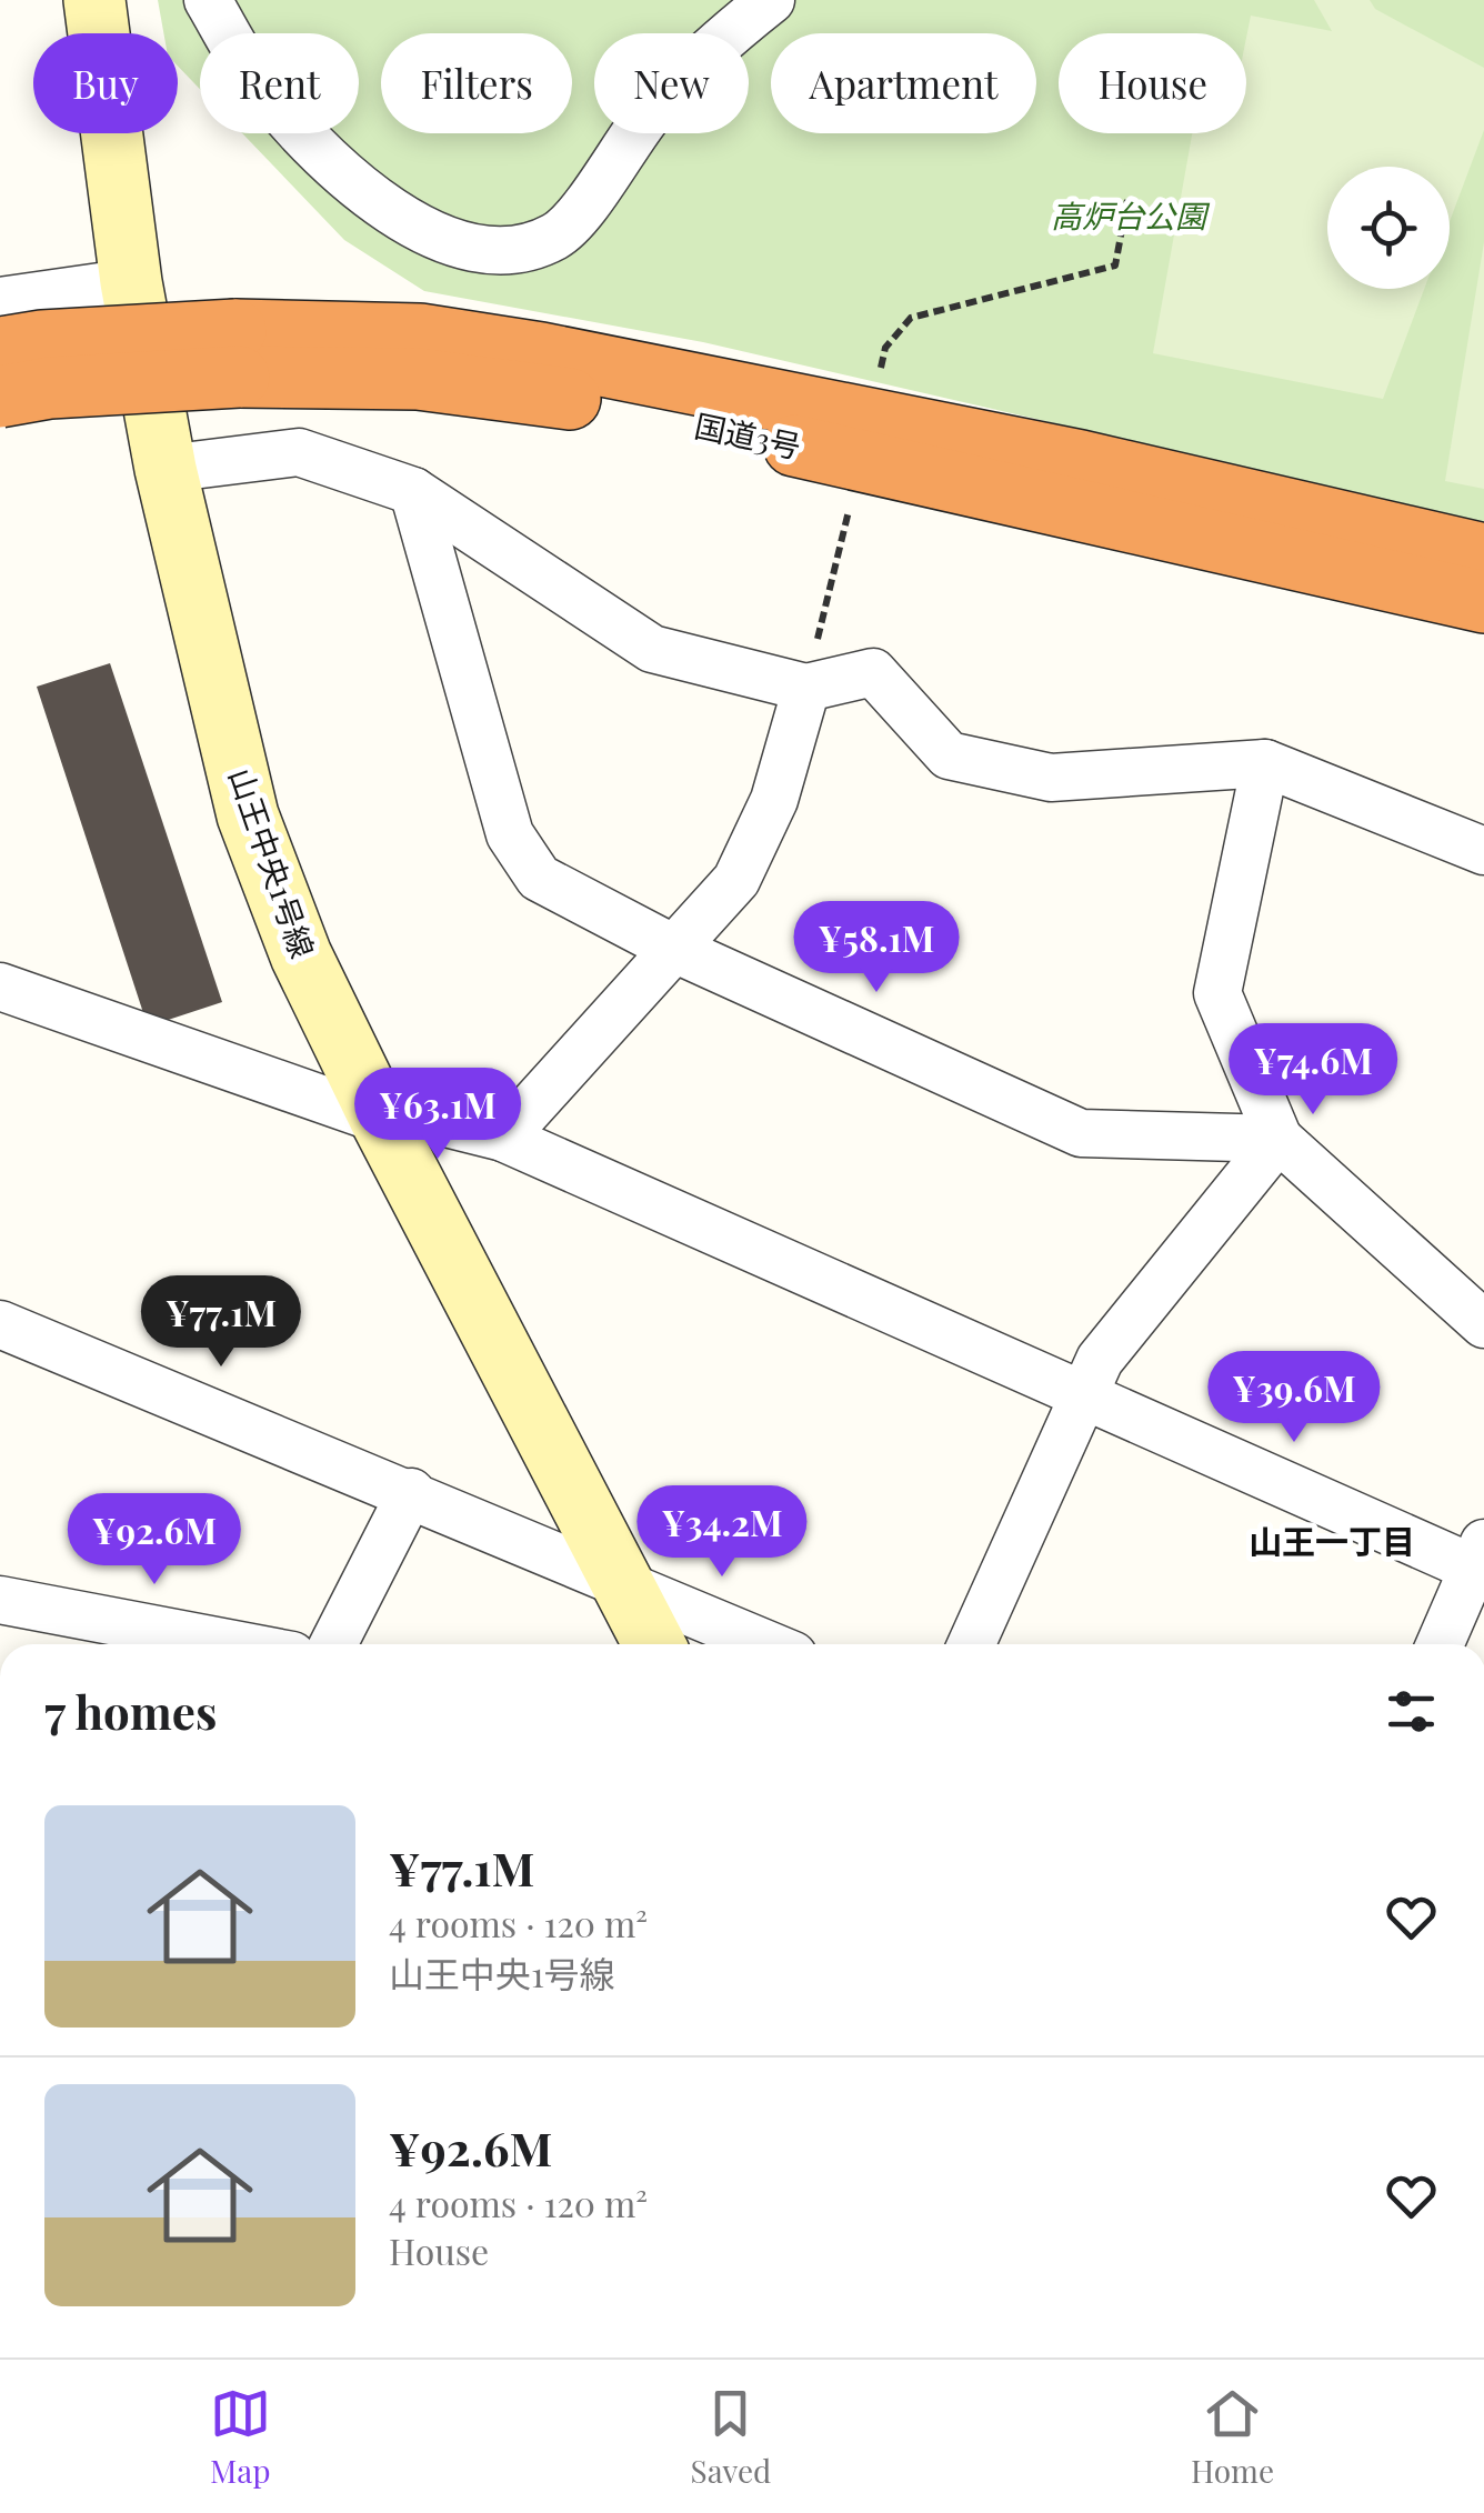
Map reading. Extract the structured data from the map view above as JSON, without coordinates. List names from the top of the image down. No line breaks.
{"streets":{"highway":["国道3号"],"street":["山王中央1号線"]},"districts":["山王一丁目"],"parks":["高炉台公園"],"page":{"chip":["Buy","Rent","Filters","New","Apartment","House"],"price":["¥58.1M","¥74.6M","¥63.1M","¥77.1M","¥39.6M","¥34.2M","¥92.6M"],"heading":"7 homes","list":[{"name":"¥77.1M","note":"4 rooms · 120 m² · 山王中央1号線"},{"name":"¥92.6M","note":"4 rooms · 120 m² · House"}],"tabs":["Map","Saved","Home"]}}
